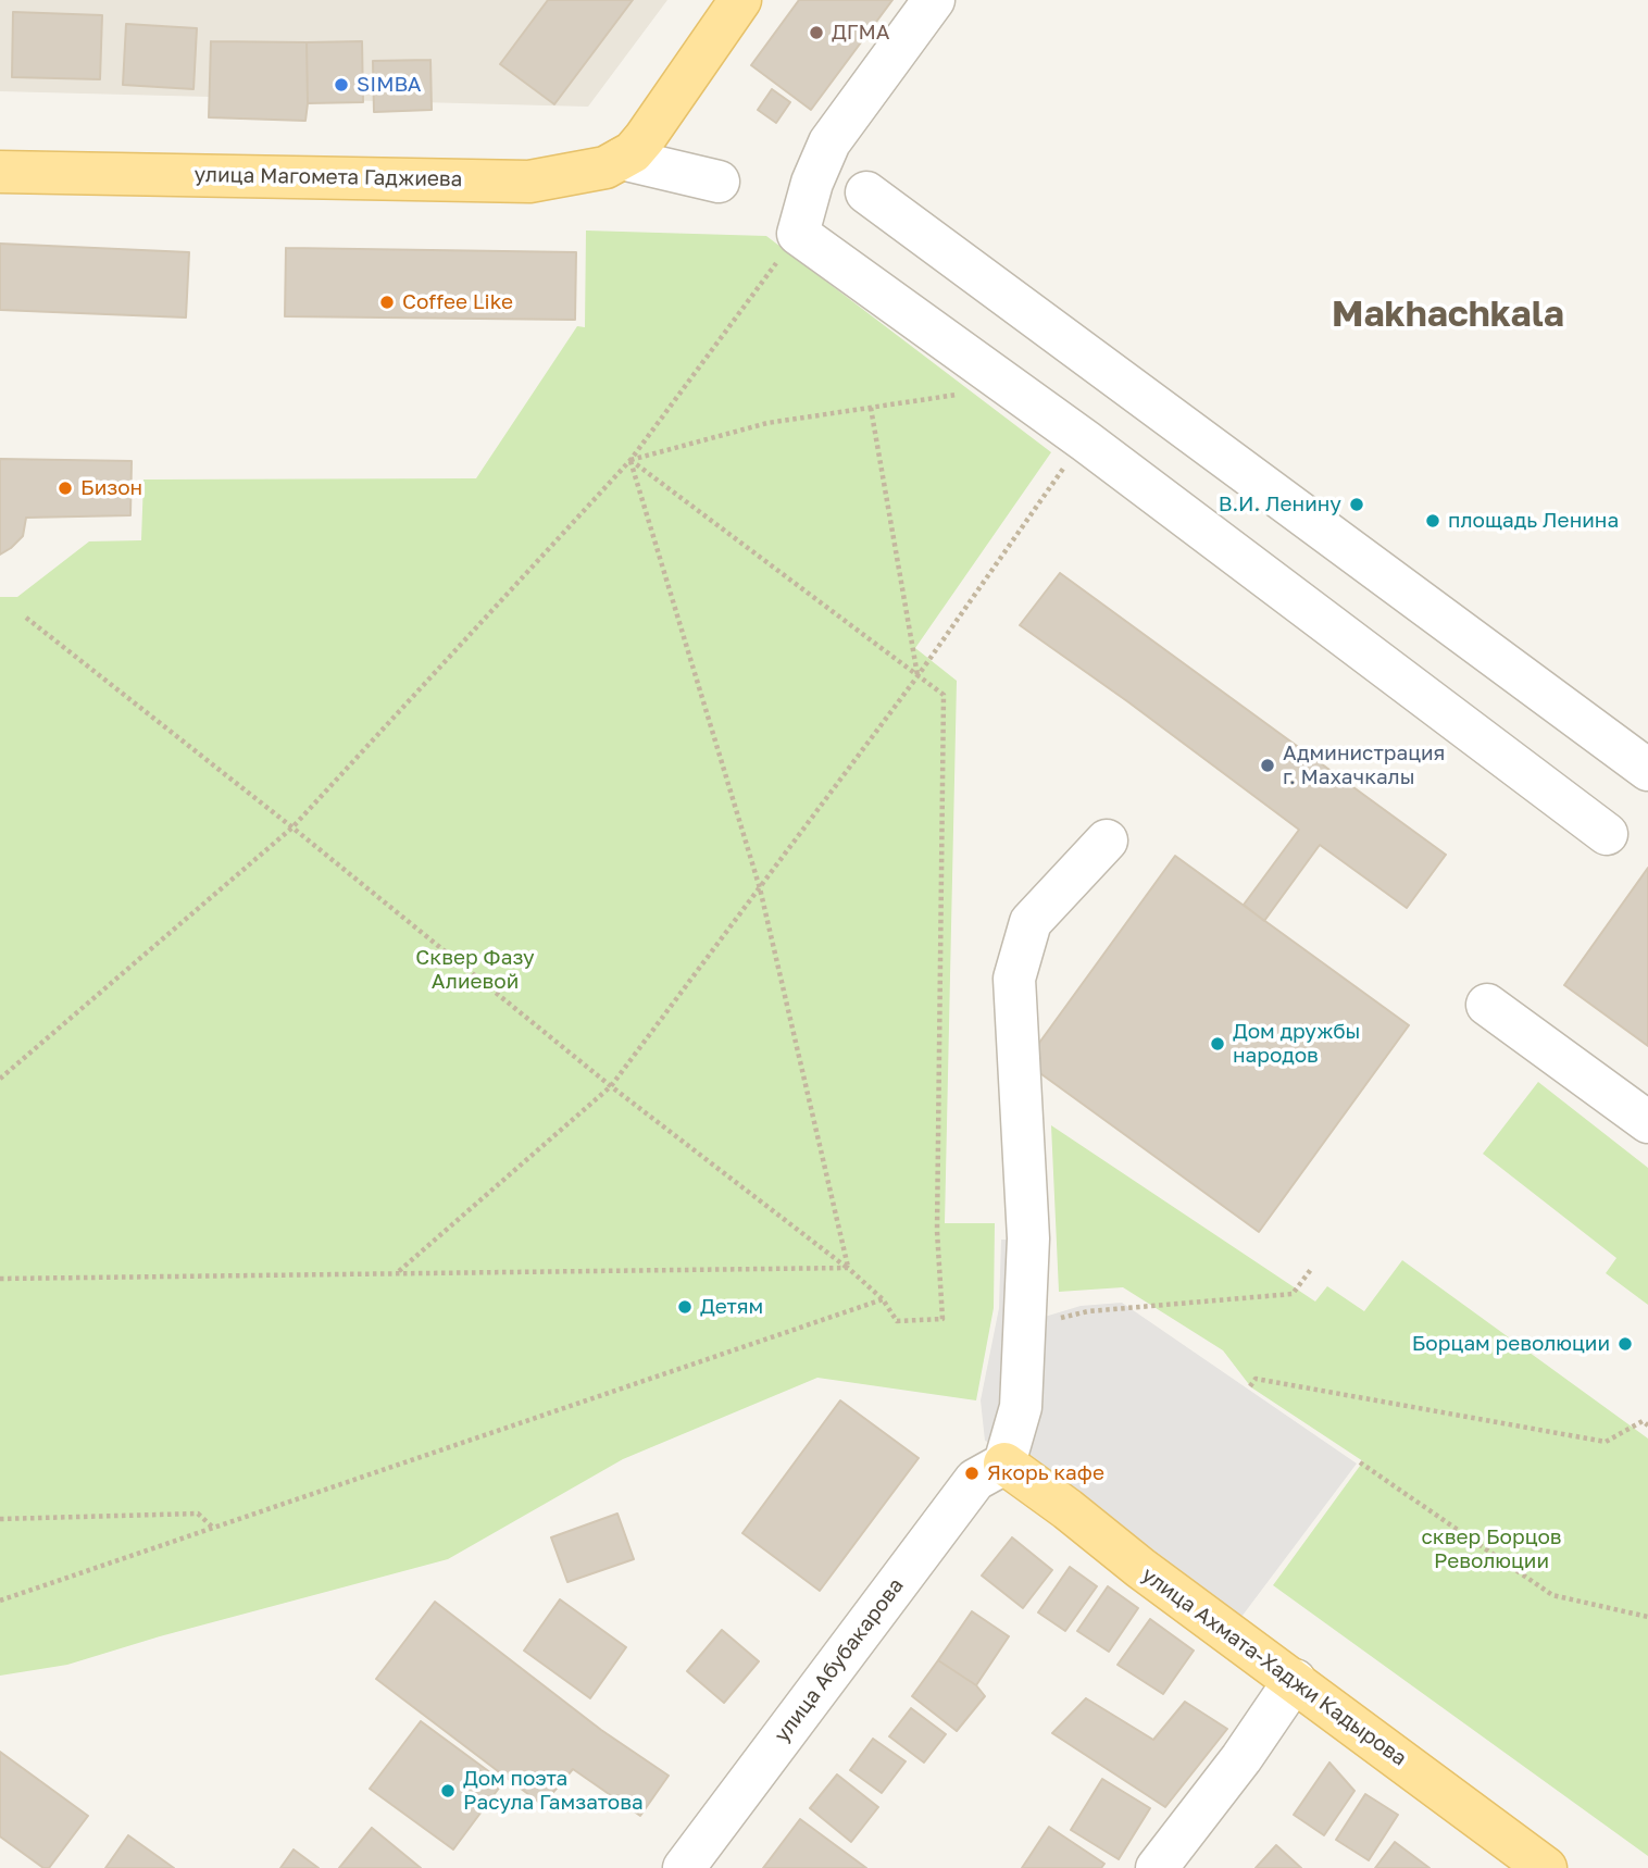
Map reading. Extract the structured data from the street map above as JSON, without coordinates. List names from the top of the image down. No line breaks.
{"streets":{"main road":["улица Магомета Гаджиева","улица Ахмата-Хаджи Кадырова"],"street":["улица Абубакарова"]},"crossings":[["улица Абубакарова","улица Ахмата-Хаджи Кадырова"]],"districts":["Makhachkala"],"parks":["Сквер Фазу Алиевой","сквер Борцов Революции"],"places":["ДГМА","SIMBA","Coffee Like","Бизон","В.И. Ленину","площадь Ленина","Администрация г. Махачкалы","Дом дружбы народов","Детям","Борцам революции","Якорь кафе","Дом поэта Расула Гамзатова"]}
